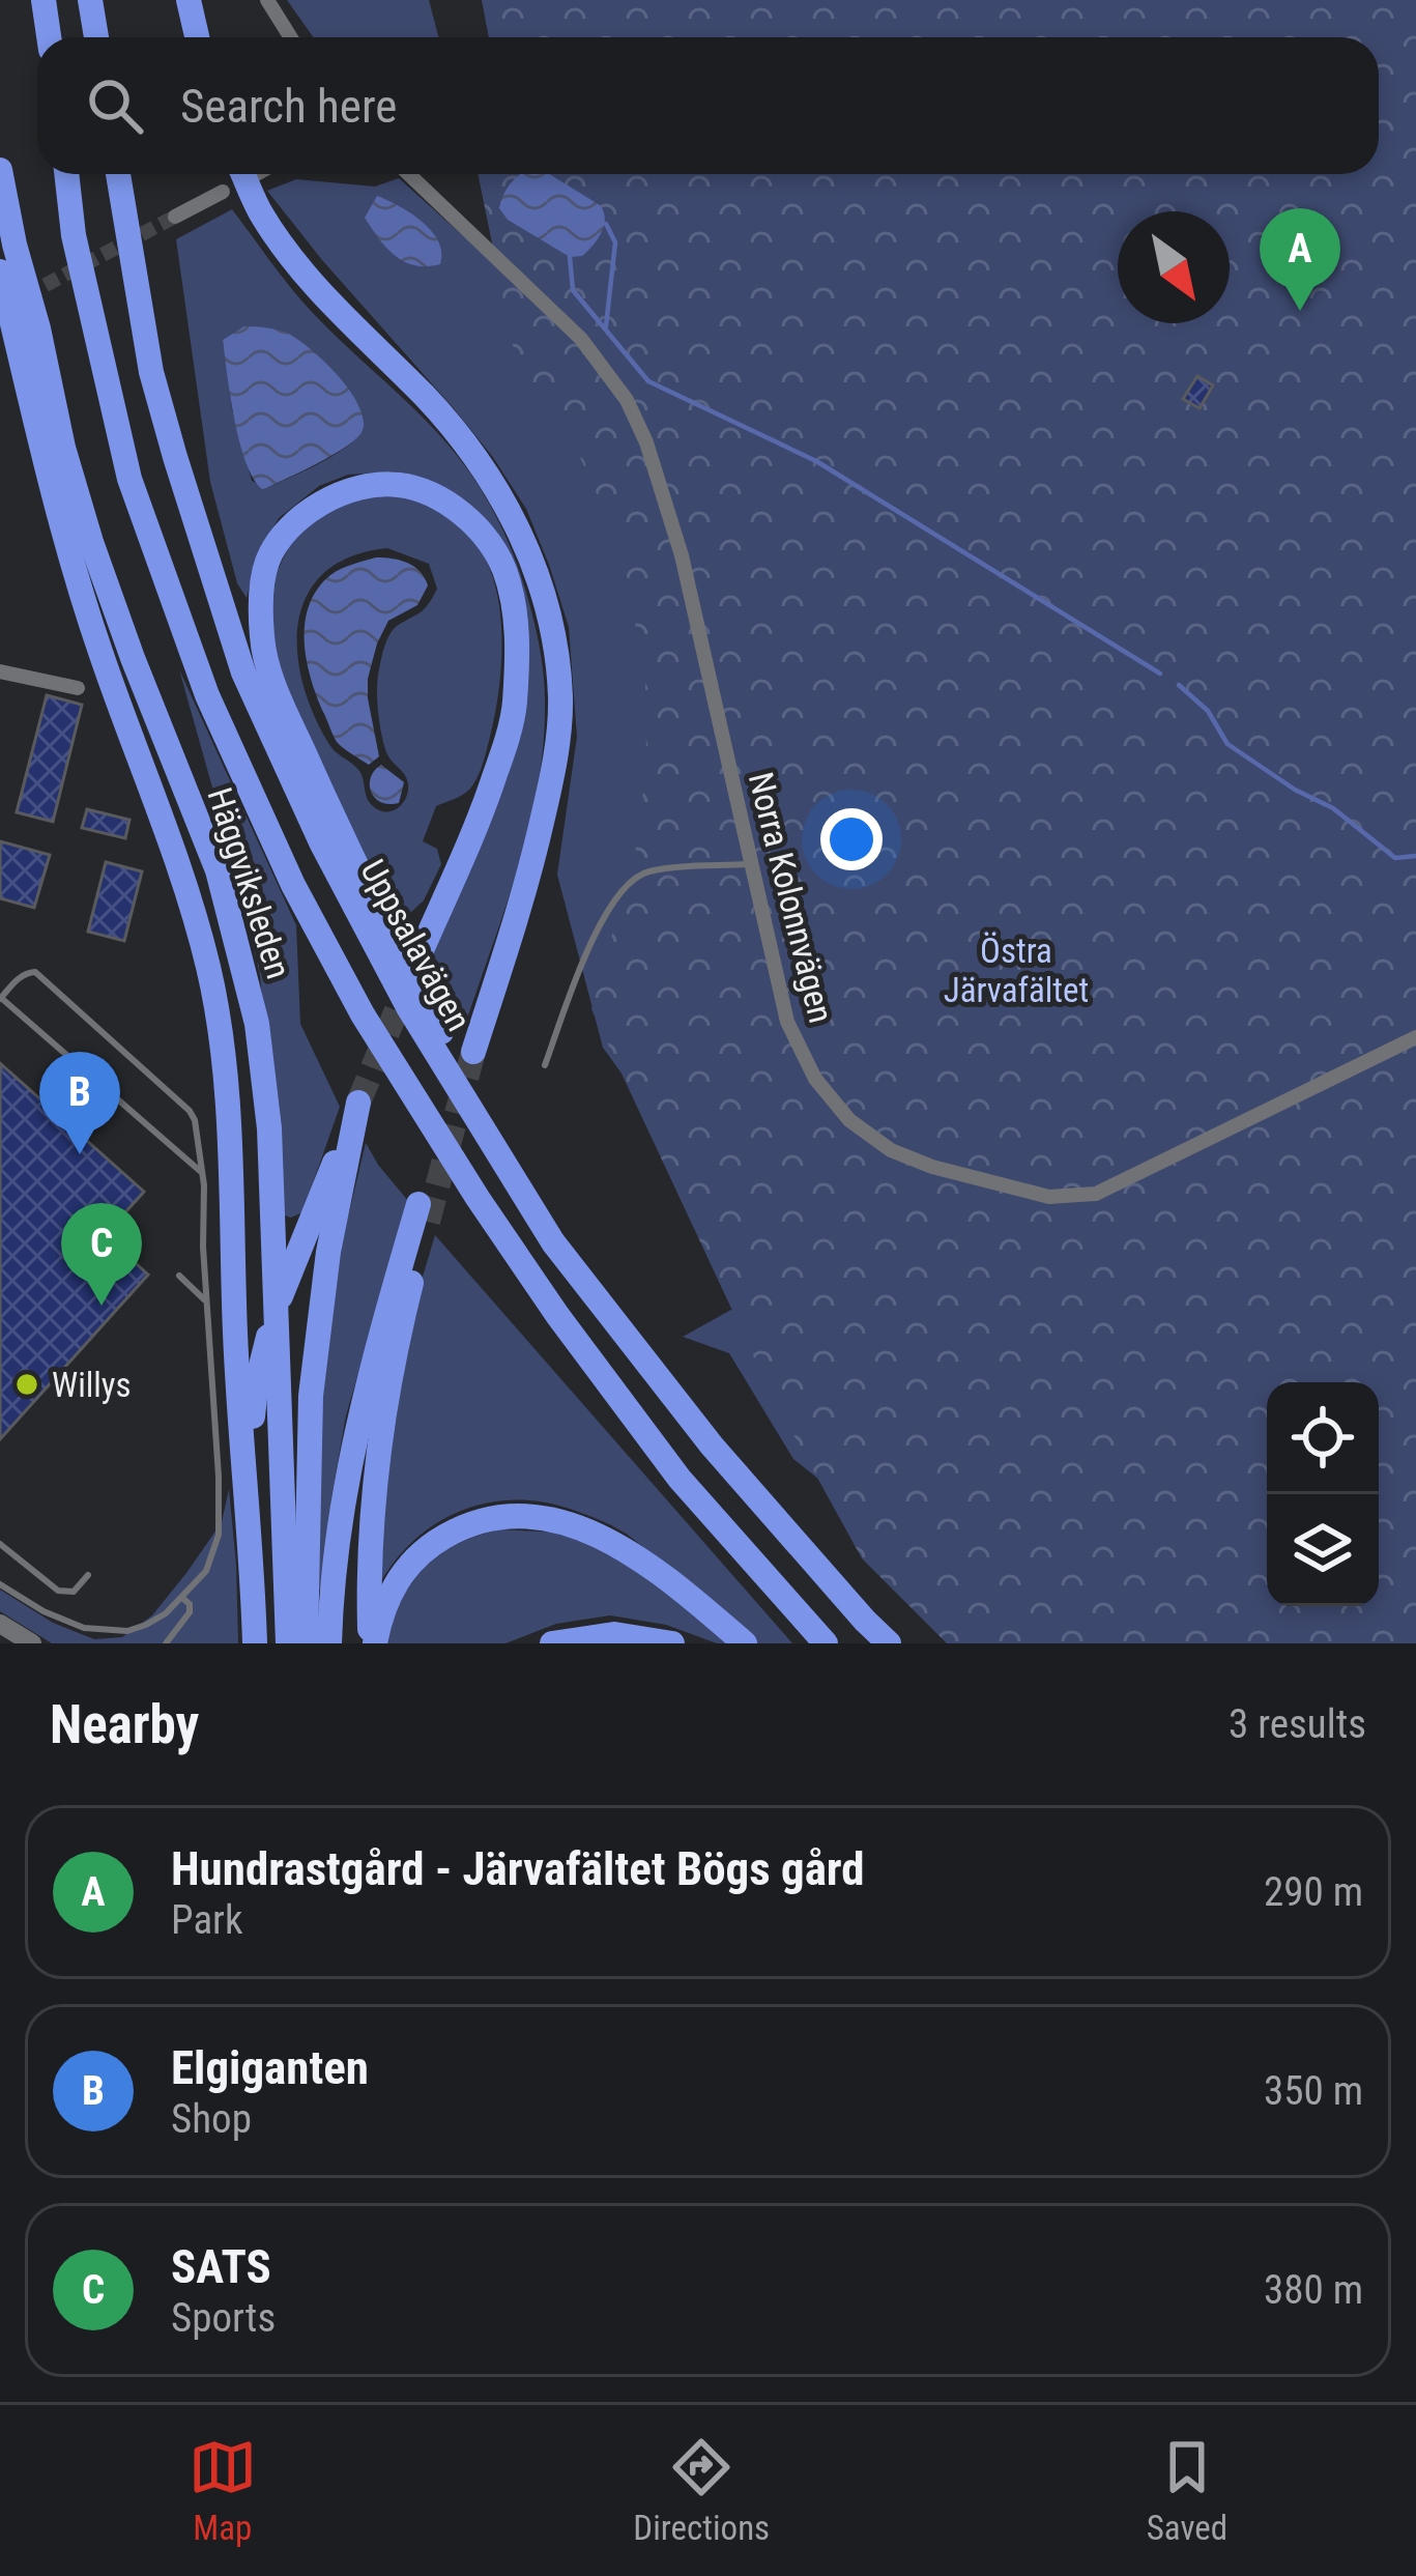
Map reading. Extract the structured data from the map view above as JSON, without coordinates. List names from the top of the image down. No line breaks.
{"streets":{"highway":["Häggviksleden","Uppsalavägen"],"street":["Norra Kolonnvägen"]},"parks":["Östra Järvafältet"],"places":["Willys"],"north":"bottom right","page":{"search":"Search here","pins":["A","B","C"],"heading":["Nearby","3 results"],"list":[{"mark":"A","name":"Hundrastgård - Järvafältet Bögs gård","note":"Park","value":"290 m"},{"mark":"B","name":"Elgiganten","note":"Shop","value":"350 m"},{"mark":"C","name":"SATS","note":"Sports","value":"380 m"}],"nav":["Map","Directions","Saved"]}}
